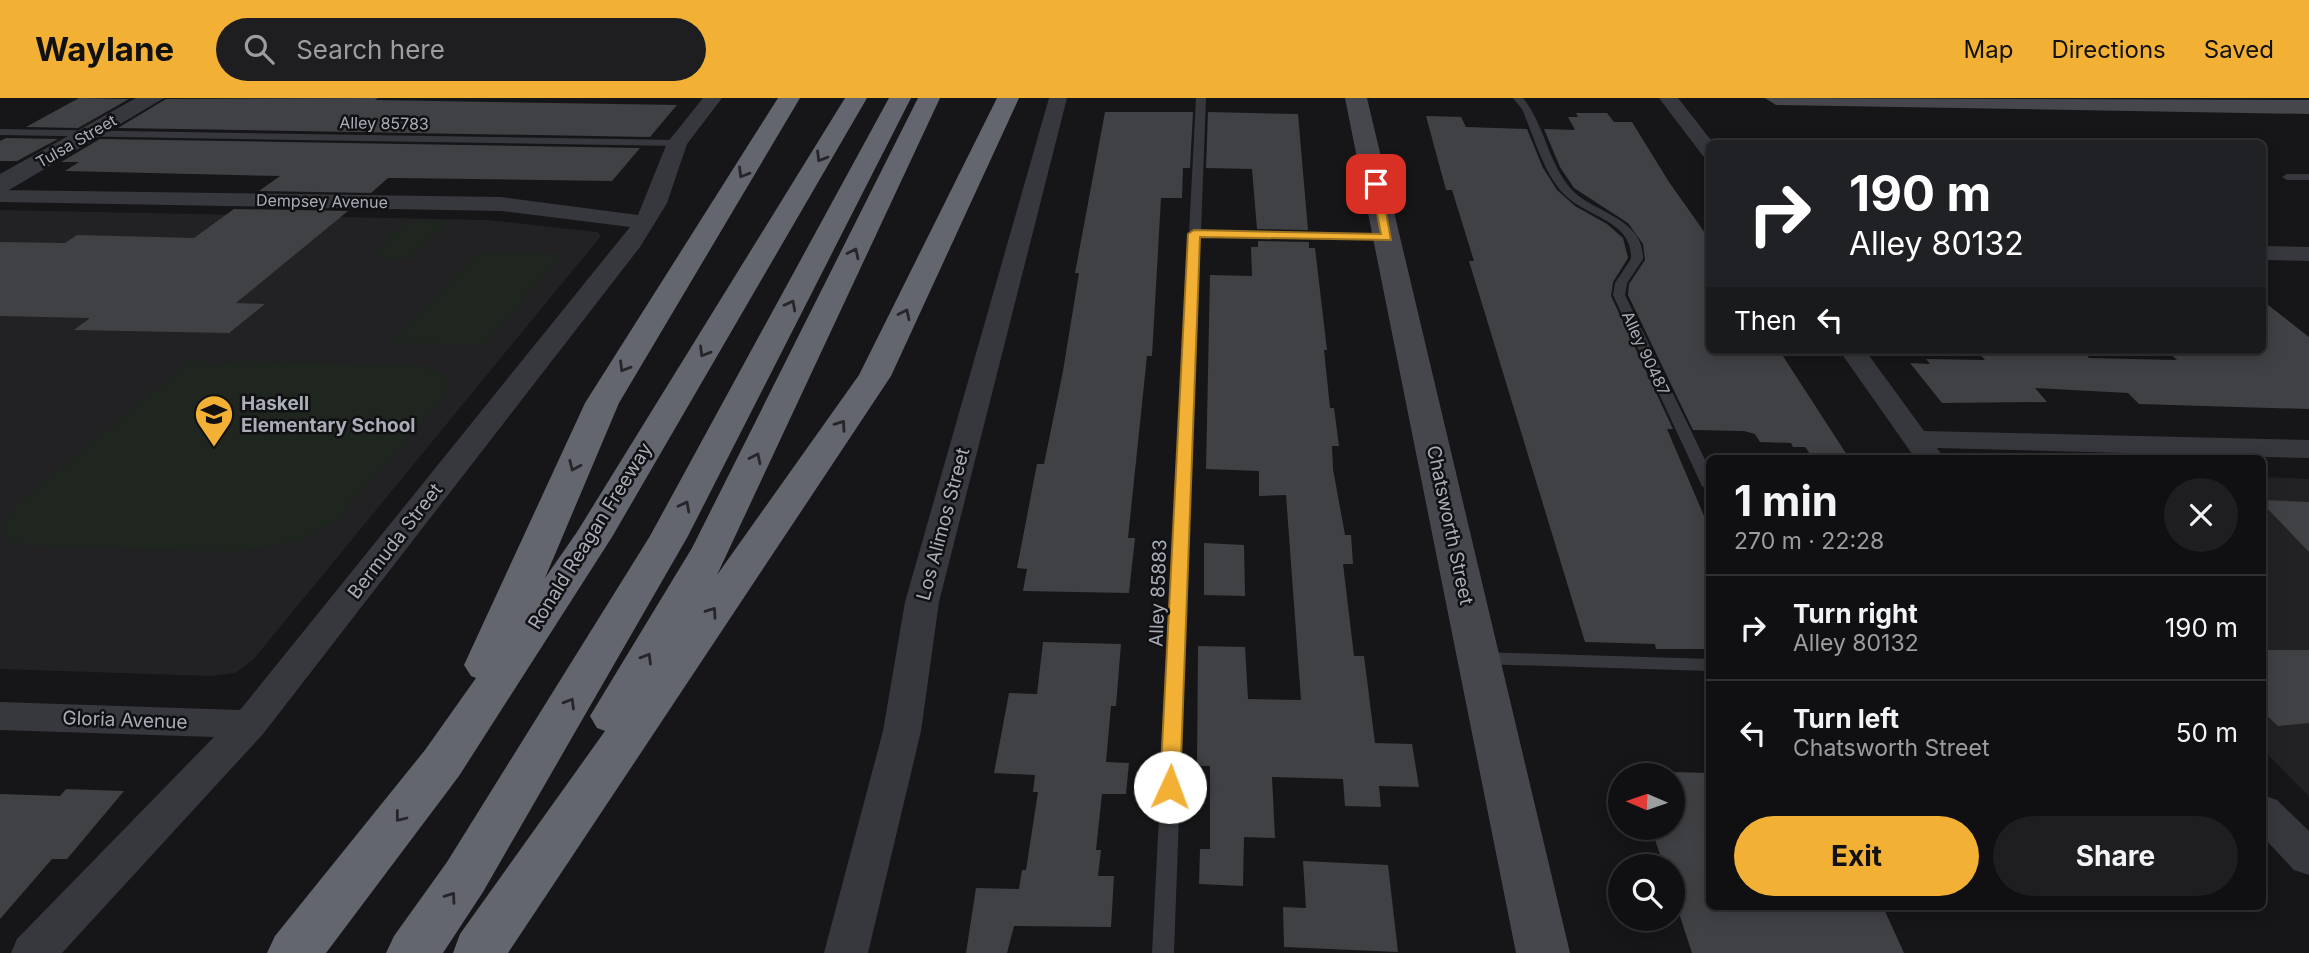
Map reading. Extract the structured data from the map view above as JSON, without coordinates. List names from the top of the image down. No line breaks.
{"streets":{"highway":["Ronald Reagan Freeway"],"main road":["Chatsworth Street"],"street":["Tulsa Street","Dempsey Avenue","Los Alimos Street","Bermuda Street","Gloria Avenue"],"lane":["Alley 85783","Alley 90487","Alley 85883"]},"crossings":[["Alley 85783","Tulsa Street"],["Alley 85783","Bermuda Street"],["Dempsey Avenue","Bermuda Street"],["Bermuda Street","Gloria Avenue"]],"places":{"school or university":["Haskell Elementary School"]},"north":"left","page":{"header":"Waylane","search":"Search here","nav":["Map","Directions","Saved"],"turn":["190 m","Alley 80132"],"then":"Then","heading":["1 min","270 m · 22:28"],"list":[{"name":"Turn right","note":"Alley 80132","value":"190 m"},{"name":"Turn left","note":"Chatsworth Street","value":"50 m"}],"buttons":["Exit","Share"]}}
